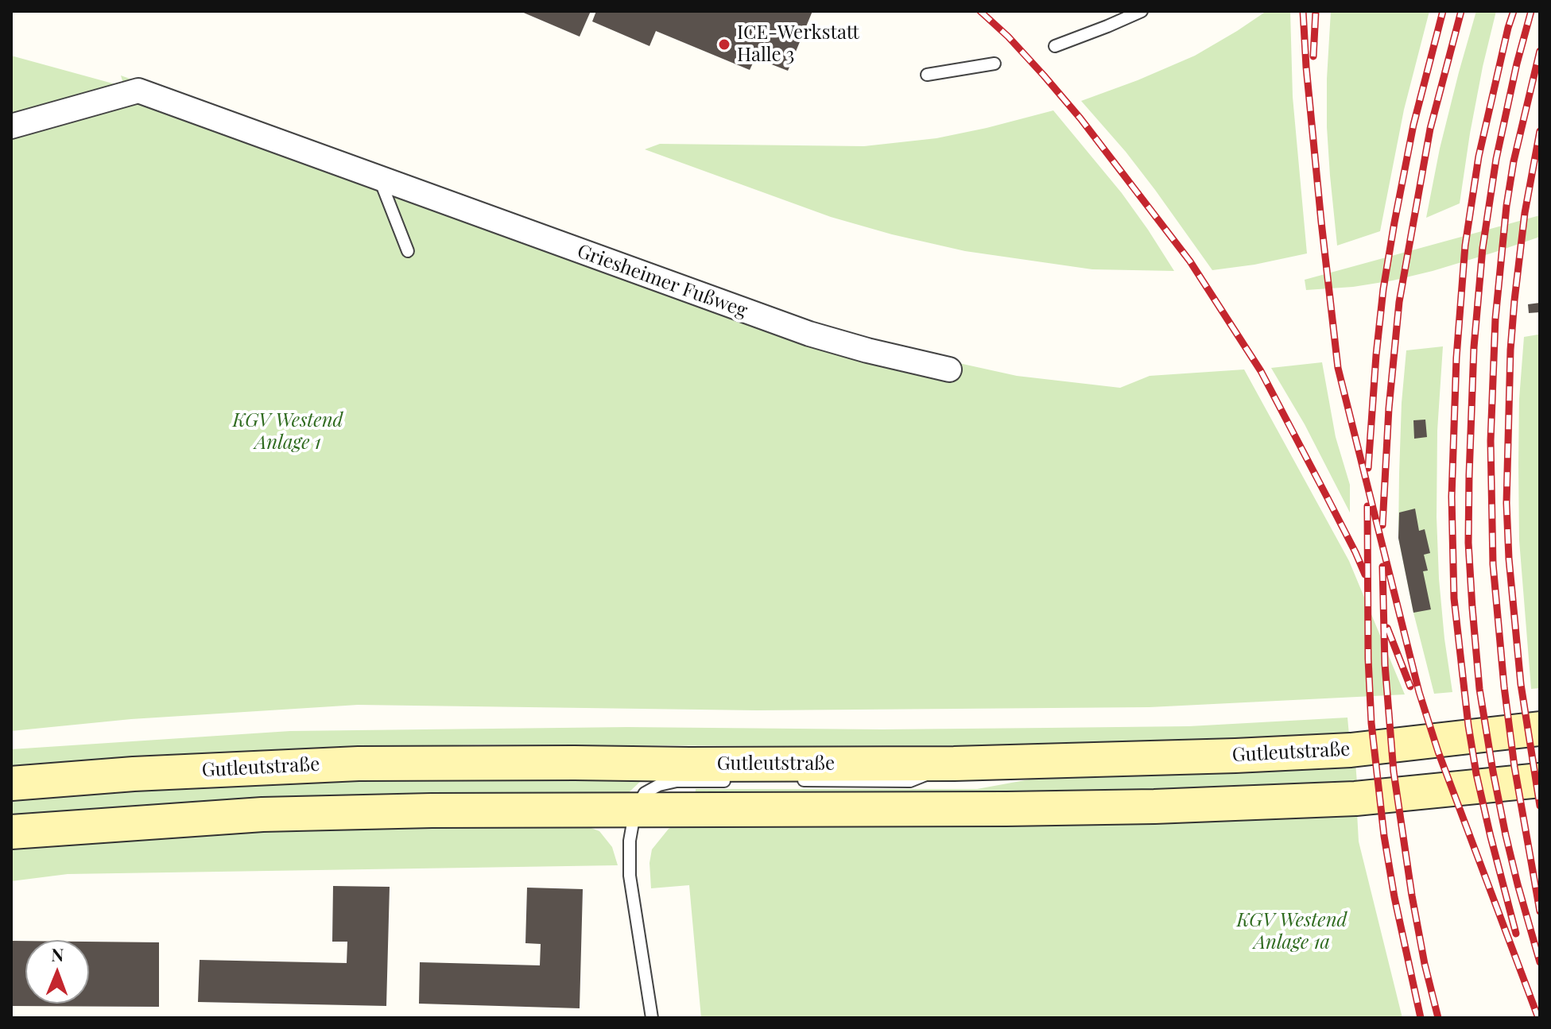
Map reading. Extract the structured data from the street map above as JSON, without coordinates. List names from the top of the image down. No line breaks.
{"streets":{"main road":["Gutleutstraße"],"street":["Griesheimer Fußweg"]},"parks":["KGV Westend Anlage 1","KGV Westend Anlage 1a"],"places":["ICE-Werkstatt Halle 3"],"north":"top"}
